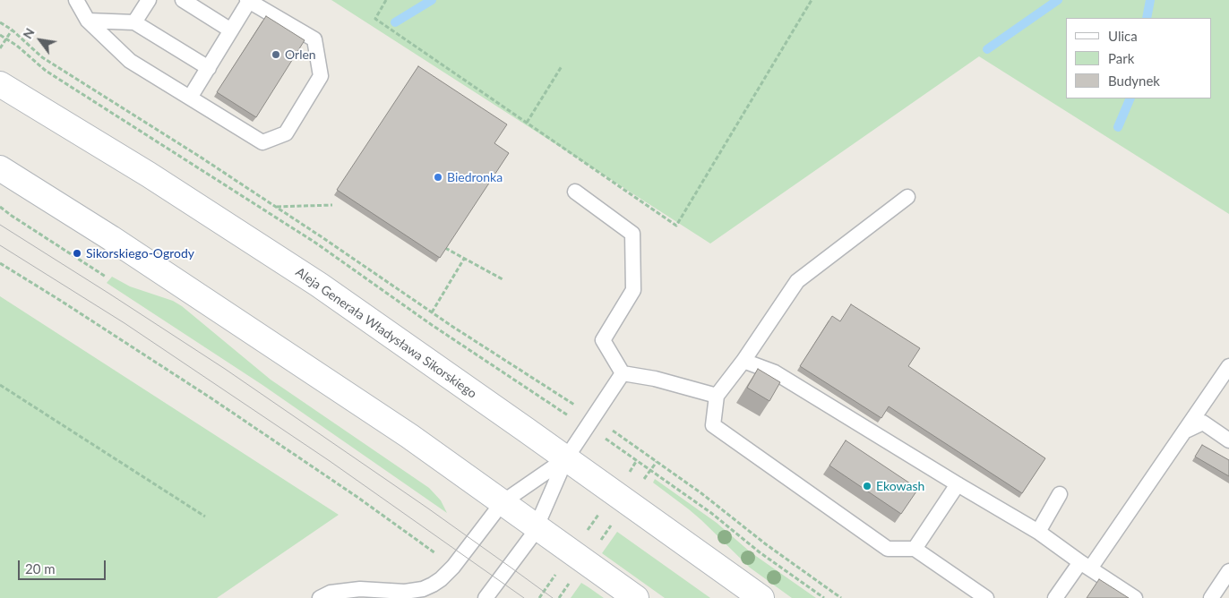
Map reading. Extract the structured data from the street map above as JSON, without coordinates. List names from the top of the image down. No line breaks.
{"streets":{"main road":["Aleja Generała Władysława Sikorskiego"]},"places":["Orlen","Biedronka","Sikorskiego-Ogrody","Ekowash"],"legend":["Ulica","Park","Budynek"],"scale_bar":"20 m","north":"top left"}
